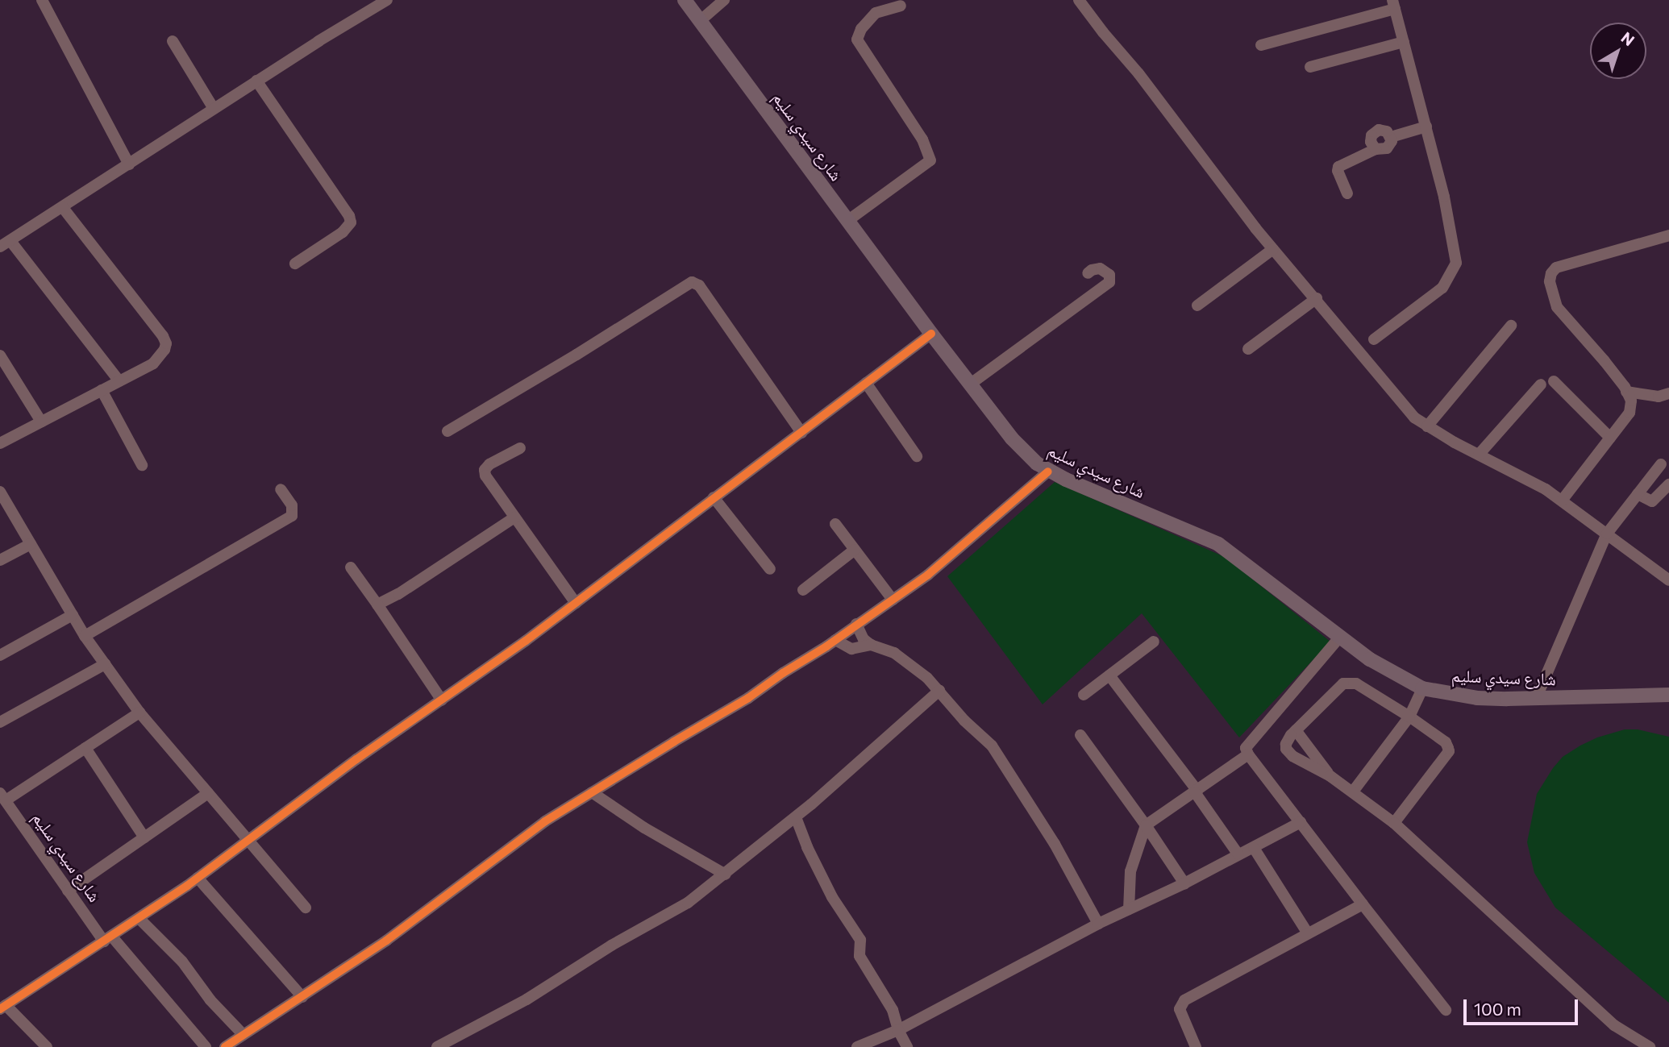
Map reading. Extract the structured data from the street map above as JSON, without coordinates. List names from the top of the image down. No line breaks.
{"streets":{"main road":["شارع سيدي سليم"]},"scale_bar":"100 m","north":"top right"}
